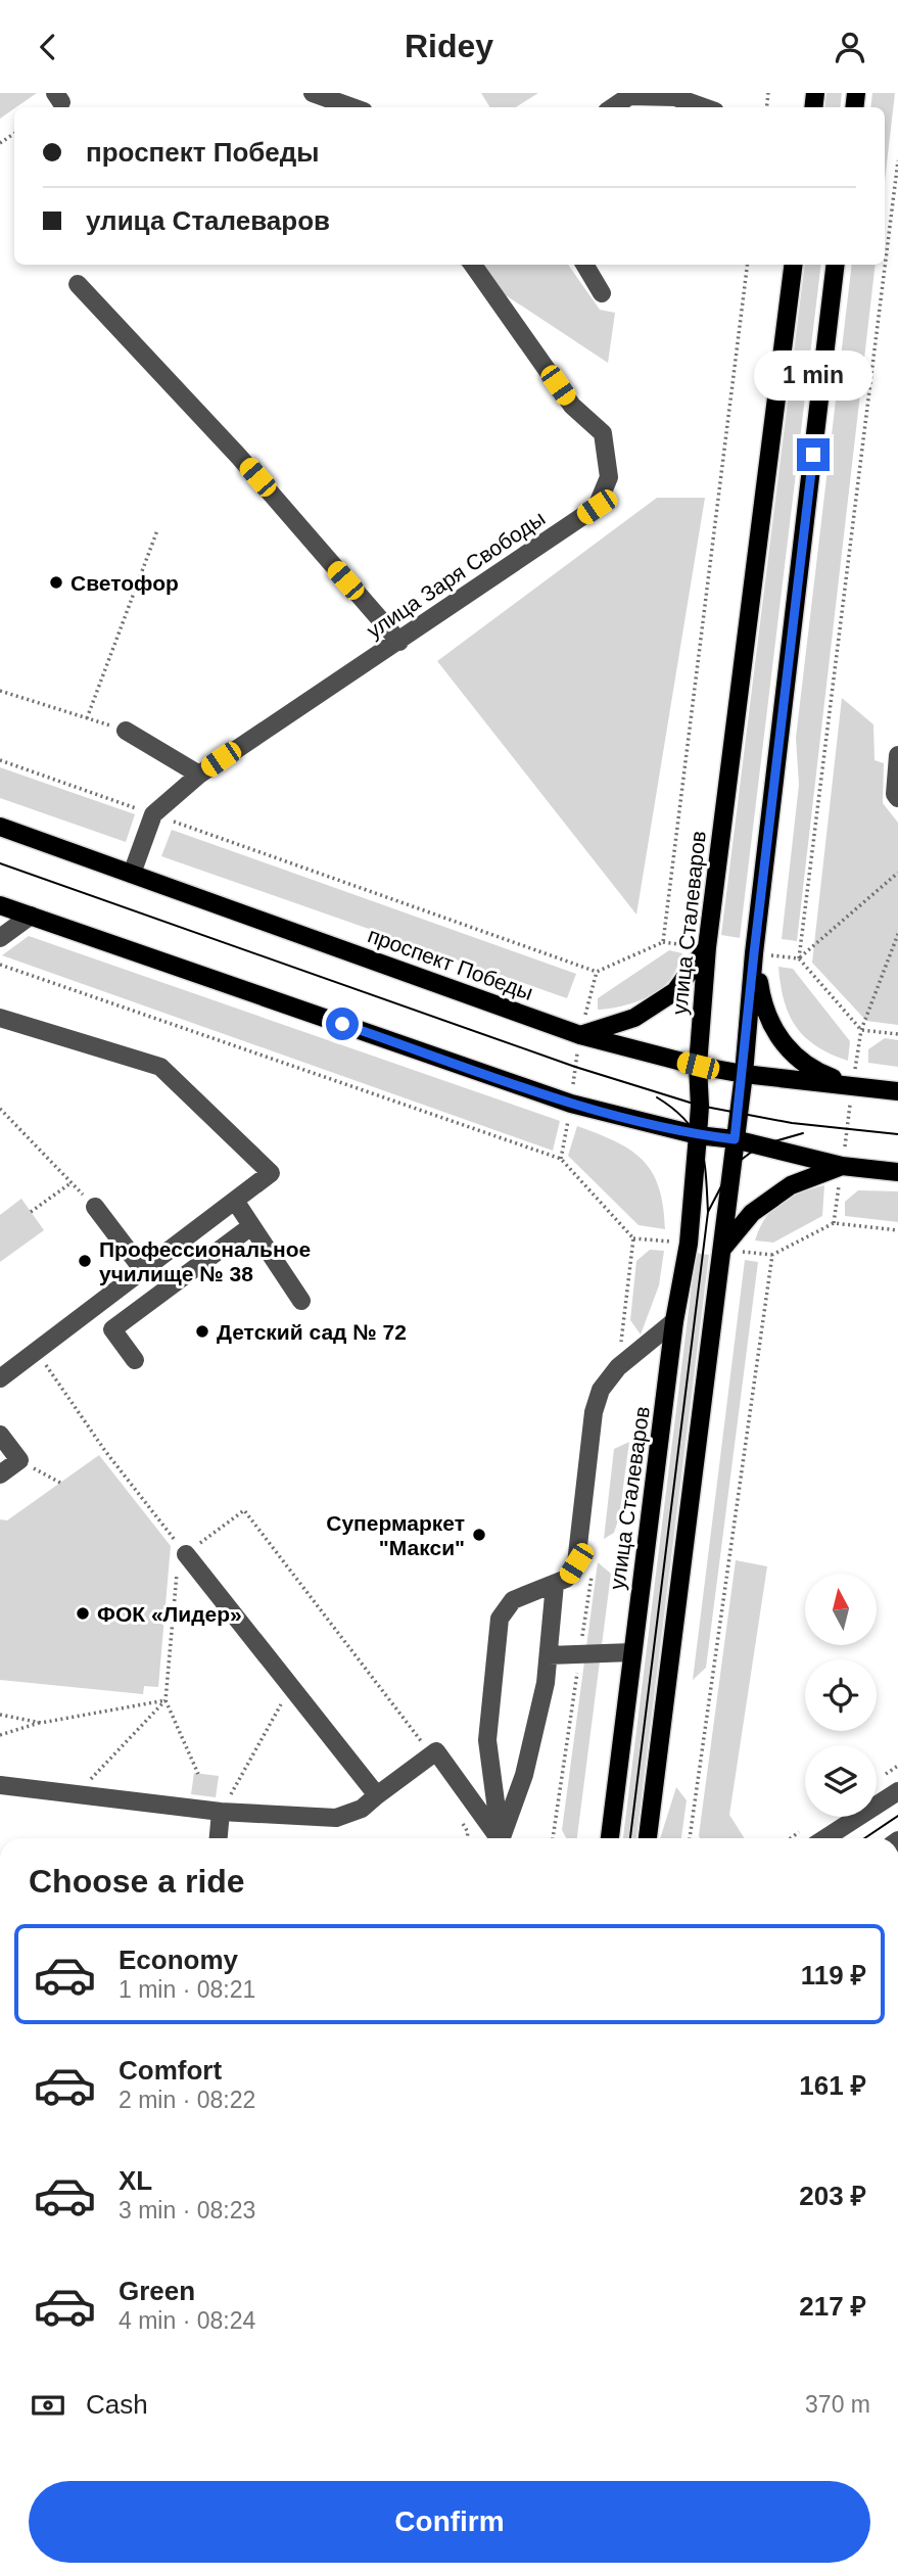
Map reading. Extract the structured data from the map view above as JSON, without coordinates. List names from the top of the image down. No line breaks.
{"streets":{"main road":["улица Сталеваров","проспект Победы"],"street":["улица Заря Свободы"]},"crossings":[["улица Заря Свободы","проспект Победы"],["улица Сталеваров","проспект Победы"]],"places":["Светофор","Профессиональное училище № 38","Детский сад № 72","Супермаркет \"Макси\"","ФОК «Лидер»"],"north":"top","page":{"header":"Ridey","banner":["проспект Победы","улица Сталеваров"],"bubble":"1 min","heading":"Choose a ride","list":[{"name":"Economy","note":"1 min · 08:21","value":"119 ₽"},{"name":"Comfort","note":"2 min · 08:22","value":"161 ₽"},{"name":"XL","note":"3 min · 08:23","value":"203 ₽"},{"name":"Green","note":"4 min · 08:24","value":"217 ₽"}],"pay":["Cash","370 m"],"buttons":"Confirm"}}
